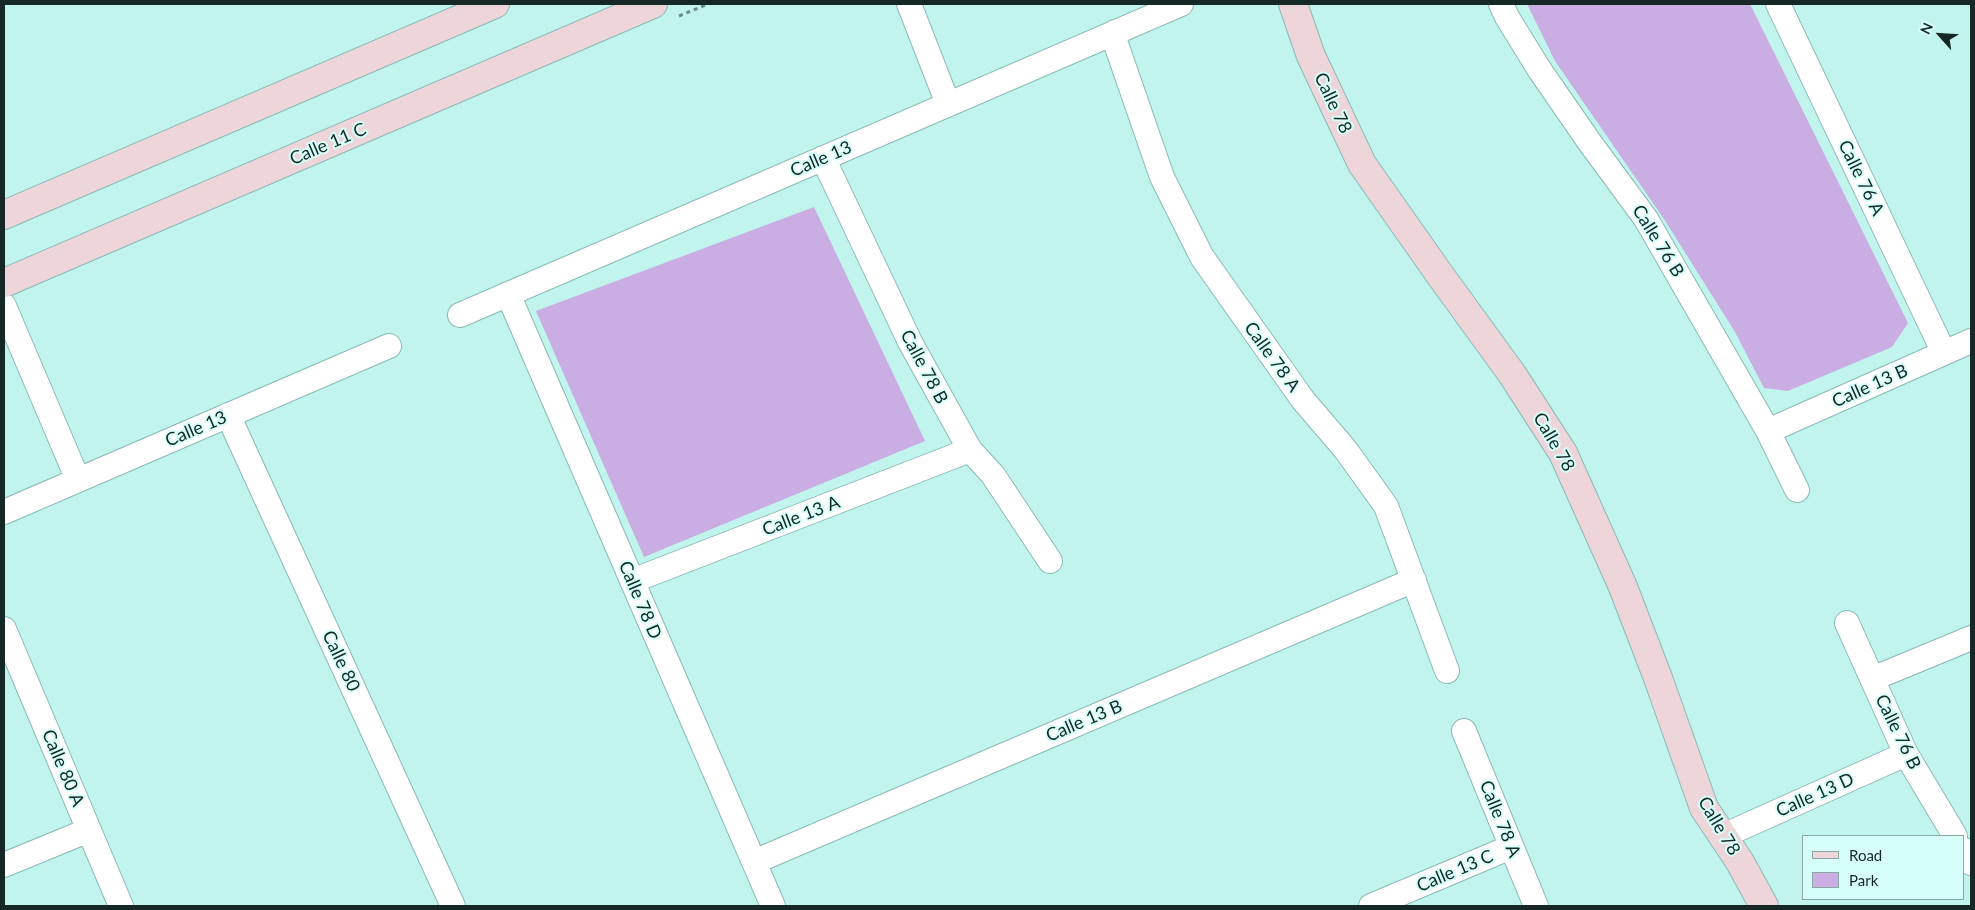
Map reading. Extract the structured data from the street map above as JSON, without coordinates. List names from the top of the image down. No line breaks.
{"streets":{"main road":["Calle 78","Calle 11 C"],"street":["Calle 13","Calle 76 A","Calle 76 B","Calle 78 A","Calle 78 B","Calle 13 B","Calle 13 A","Calle 78 D","Calle 80","Calle 80 A","Calle 13 D","Calle 13 C"]},"crossings":[["Calle 78","Calle 13 D"],["Calle 13","Calle 78 A"],["Calle 13","Calle 78 B"],["Calle 13","Calle 78 D"],["Calle 13","Calle 80"],["Calle 76 A","Calle 13 B"],["Calle 76 B","Calle 13 B"],["Calle 76 B","Calle 13 D"],["Calle 78 A","Calle 13 B"],["Calle 78 A","Calle 13 C"],["Calle 78 B","Calle 13 A"],["Calle 13 B","Calle 78 D"],["Calle 13 A","Calle 78 D"]],"legend":["Road","Park"],"north":"top left"}
